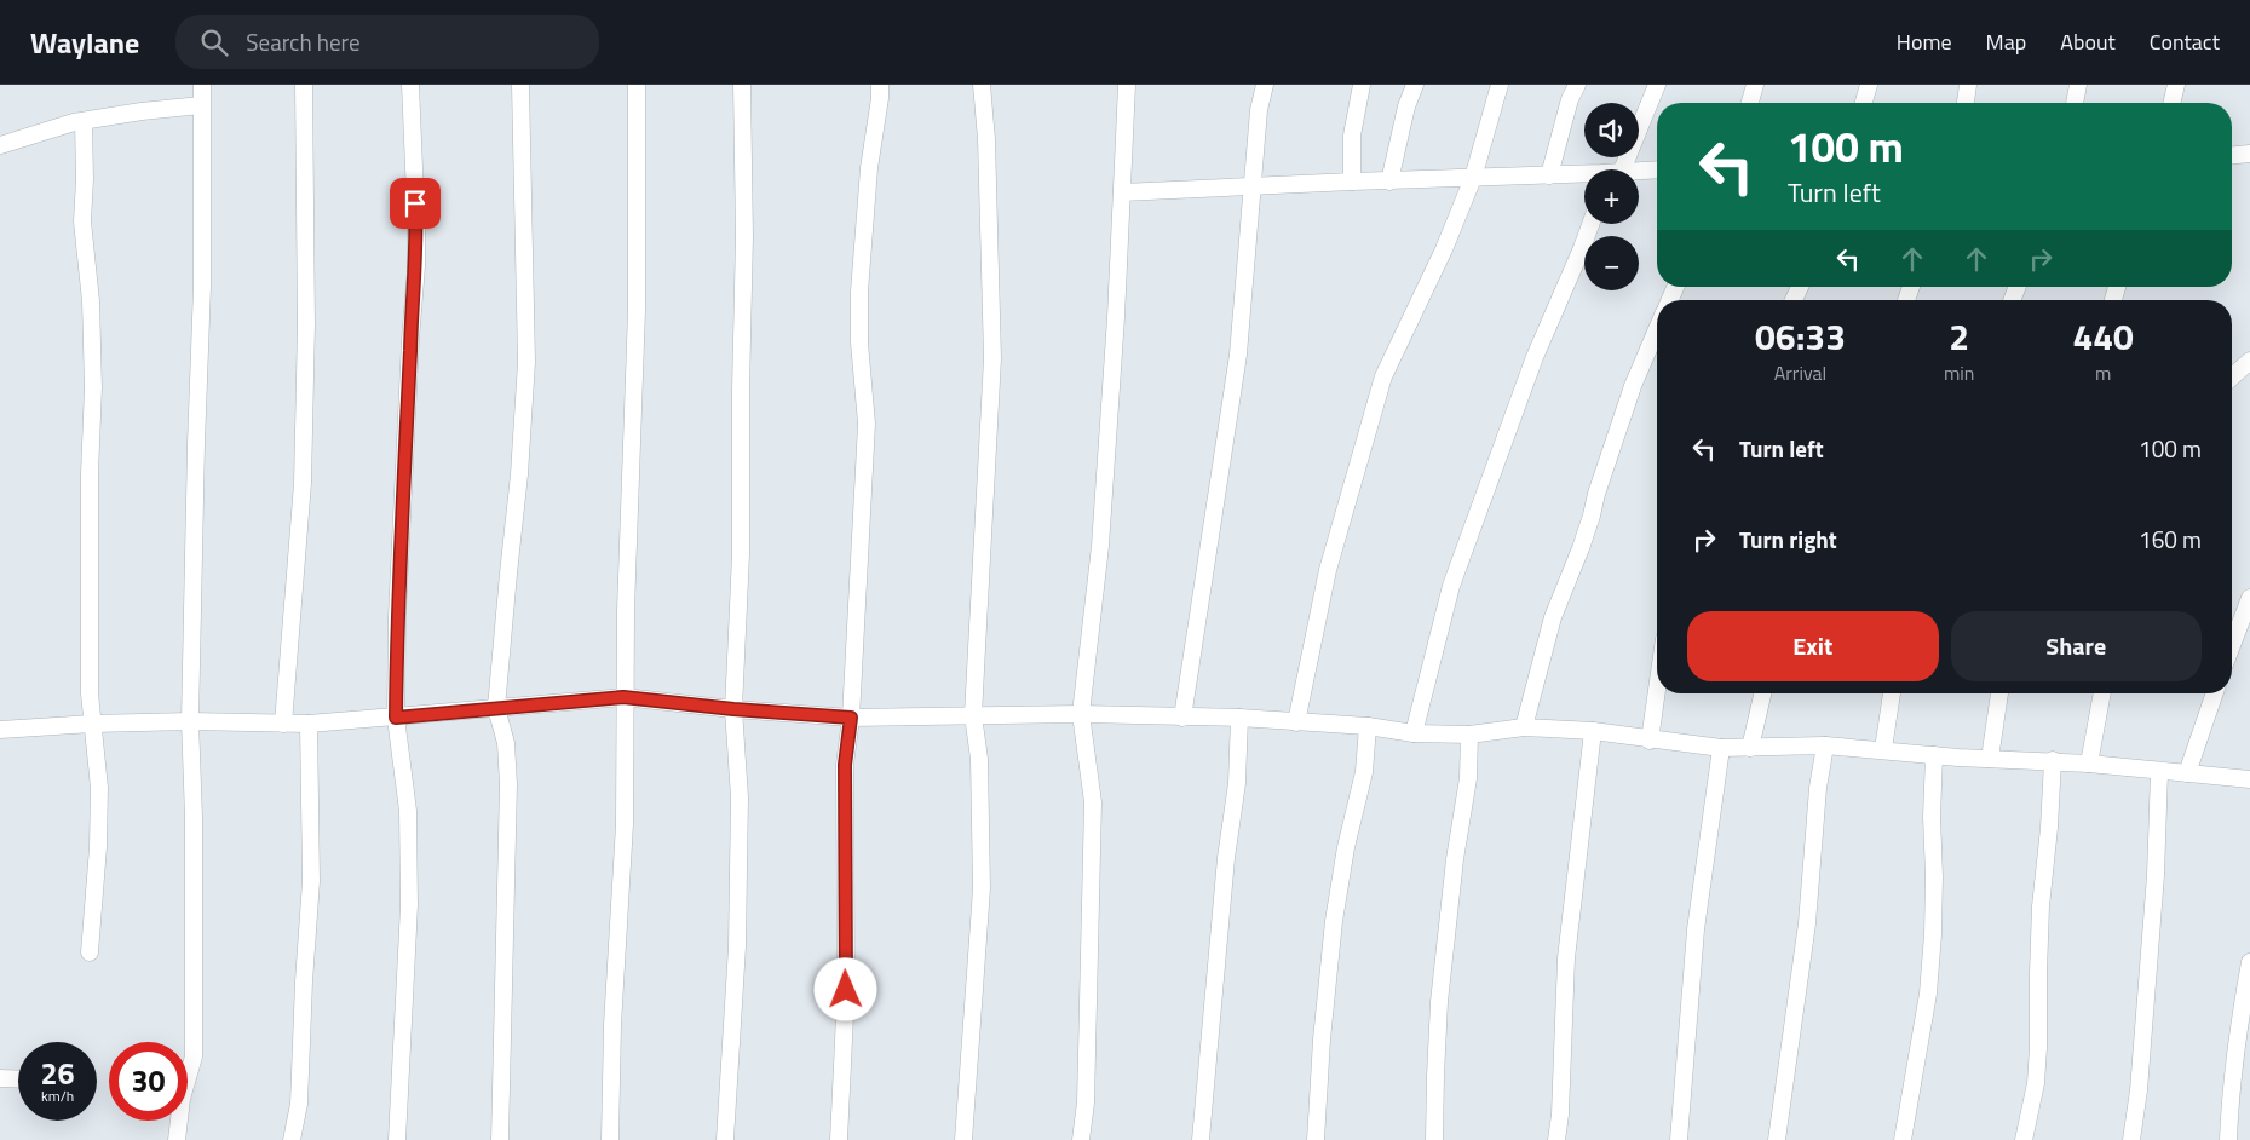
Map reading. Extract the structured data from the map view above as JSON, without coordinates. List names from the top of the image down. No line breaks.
{"page":{"header":"Waylane","search":"Search here","nav":["Home","Map","About","Contact"],"map_buttons":["+","−"],"turn":["100 m","Turn left"],"eta":["06:33","Arrival","2","min","440","m"],"list":[{"name":"Turn left","value":"100 m"},{"name":"Turn right","value":"160 m"}],"buttons":["Exit","Share"],"speed":"26 km/h","limit":"30"}}
